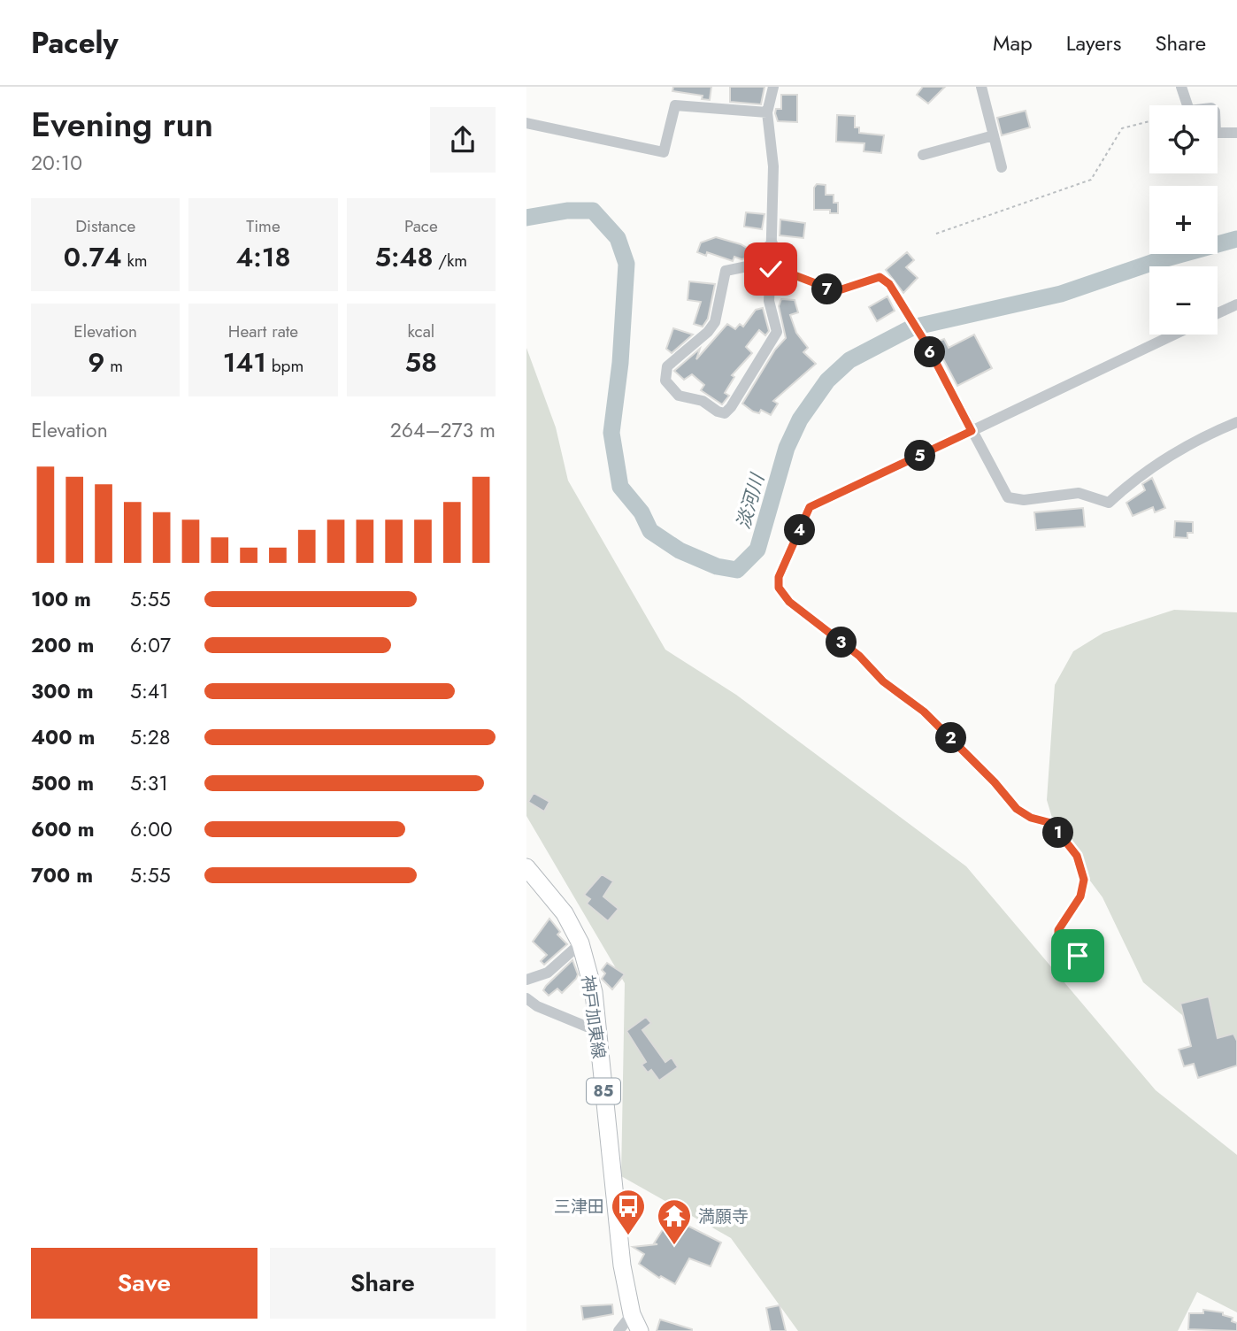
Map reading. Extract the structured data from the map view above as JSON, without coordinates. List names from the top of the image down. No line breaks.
{"streets":{"main road":["神戸加東線","85"]},"water":["淡河川"],"places":{"bus stop":["三津田"],"temple":["満願寺"]},"page":{"header":"Pacely","nav":["Map","Layers","Share"],"heading":["Evening run","20:10"],"map_buttons":["+","−"],"stats":[["Distance","0.74 km"],["Time","4:18"],["Pace","5:48 /km"],["Elevation","9 m"],["Heart rate","141 bpm"],["kcal","58"]],"pins":["7","6","5","4","3","2","1"],"chart":["Elevation","264–273 m"],"list":[{"name":"100 m","note":"5:55"},{"name":"200 m","note":"6:07"},{"name":"300 m","note":"5:41"},{"name":"400 m","note":"5:28"},{"name":"500 m","note":"5:31"},{"name":"600 m","note":"6:00"},{"name":"700 m","note":"5:55"}],"buttons":["Save","Share"]}}
